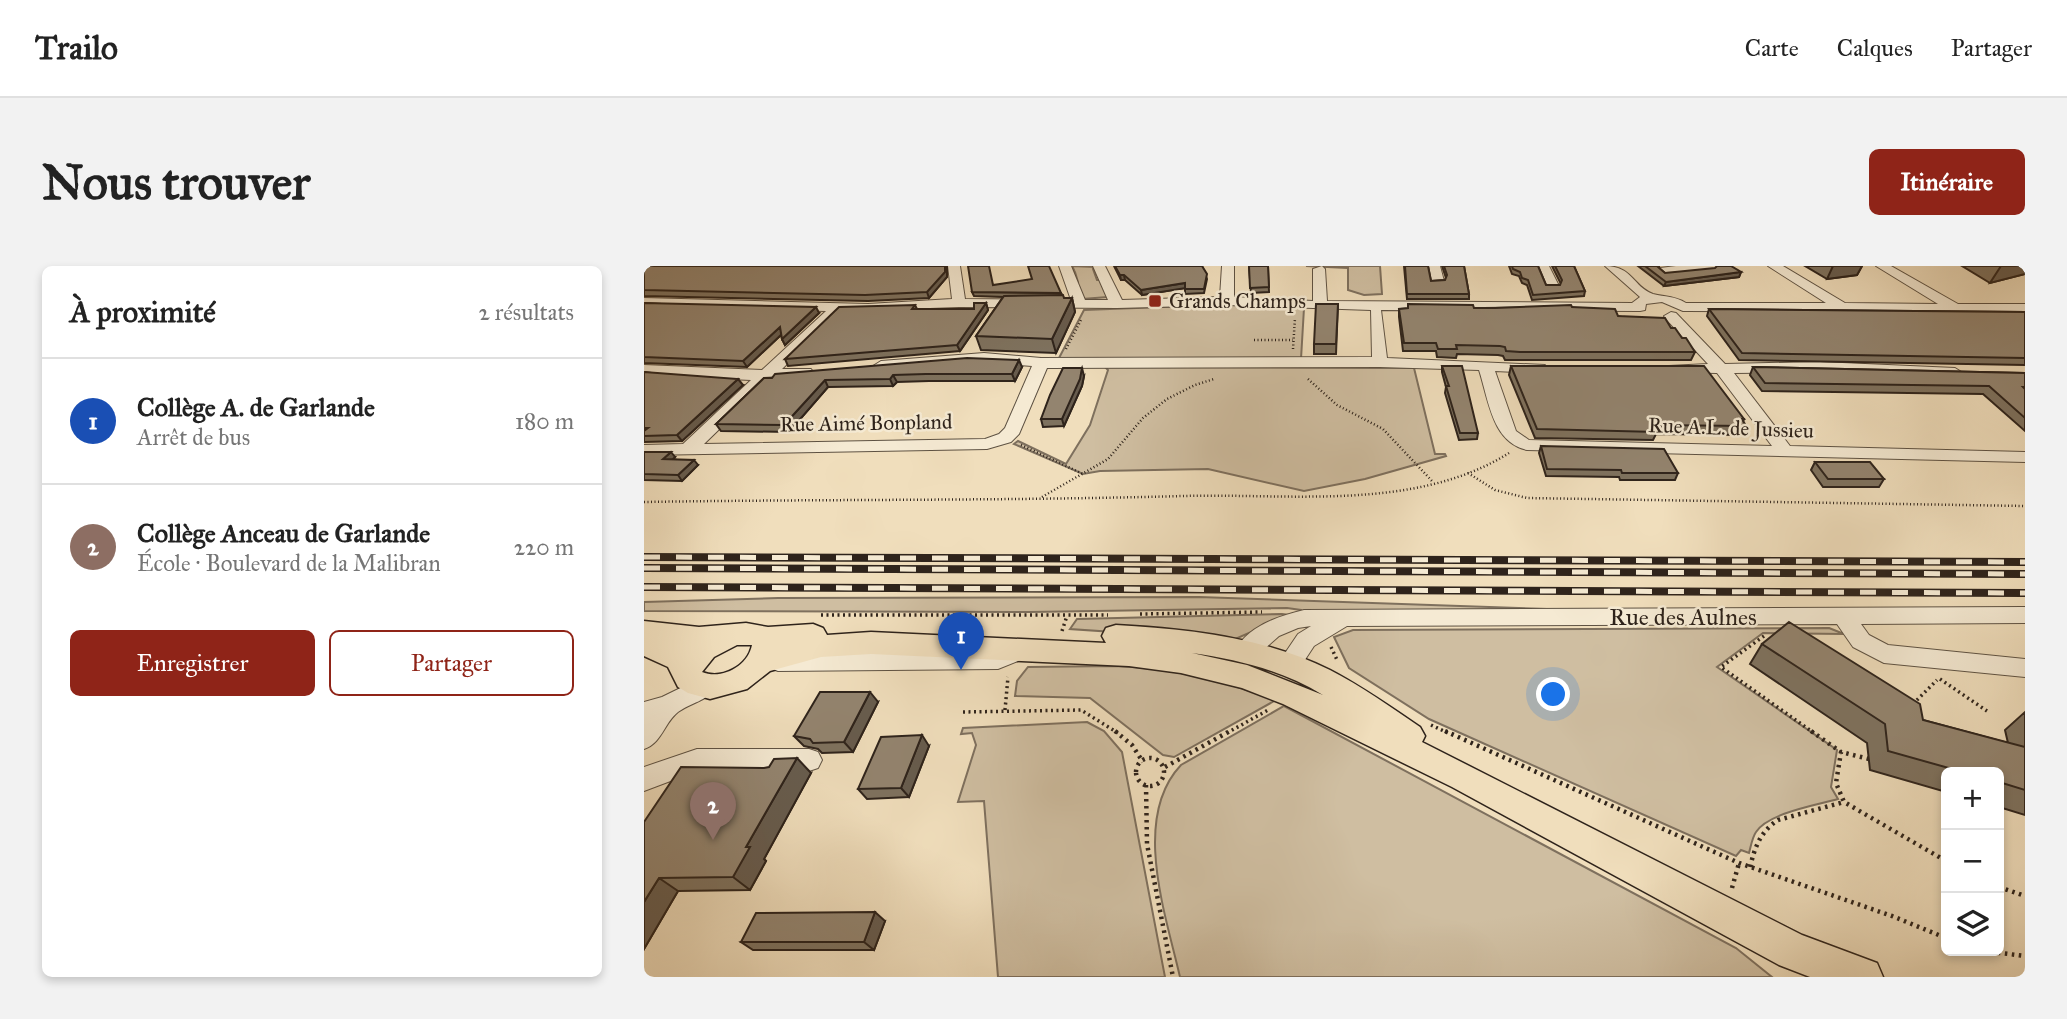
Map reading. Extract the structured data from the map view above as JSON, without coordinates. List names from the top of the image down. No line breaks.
{"streets":{"street":["Rue Aimé Bonpland","Rue A.L. de Jussieu","Rue des Aulnes"]},"places":{"transit":["Grands Champs"]},"page":{"header":"Trailo","nav":["Carte","Calques","Partager"],"buttons":["Itinéraire",["Enregistrer","Partager"]],"title":"Nous trouver","heading":["À proximité","2 résultats"],"list":[{"mark":"1","name":"Collège A. de Garlande","note":"Arrêt de bus","value":"180 m"},{"mark":"2","name":"Collège Anceau de Garlande","note":"École · Boulevard de la Malibran","value":"220 m"}],"pins":["1","2"],"map_buttons":["+","−"]}}
